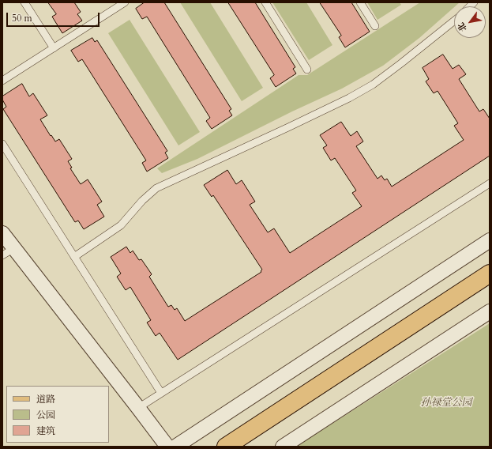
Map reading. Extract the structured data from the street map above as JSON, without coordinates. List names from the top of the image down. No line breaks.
{"parks":["孙禄堂公园"],"legend":["道路","公园","建筑"],"scale_bar":"50 m","north":"bottom left"}
